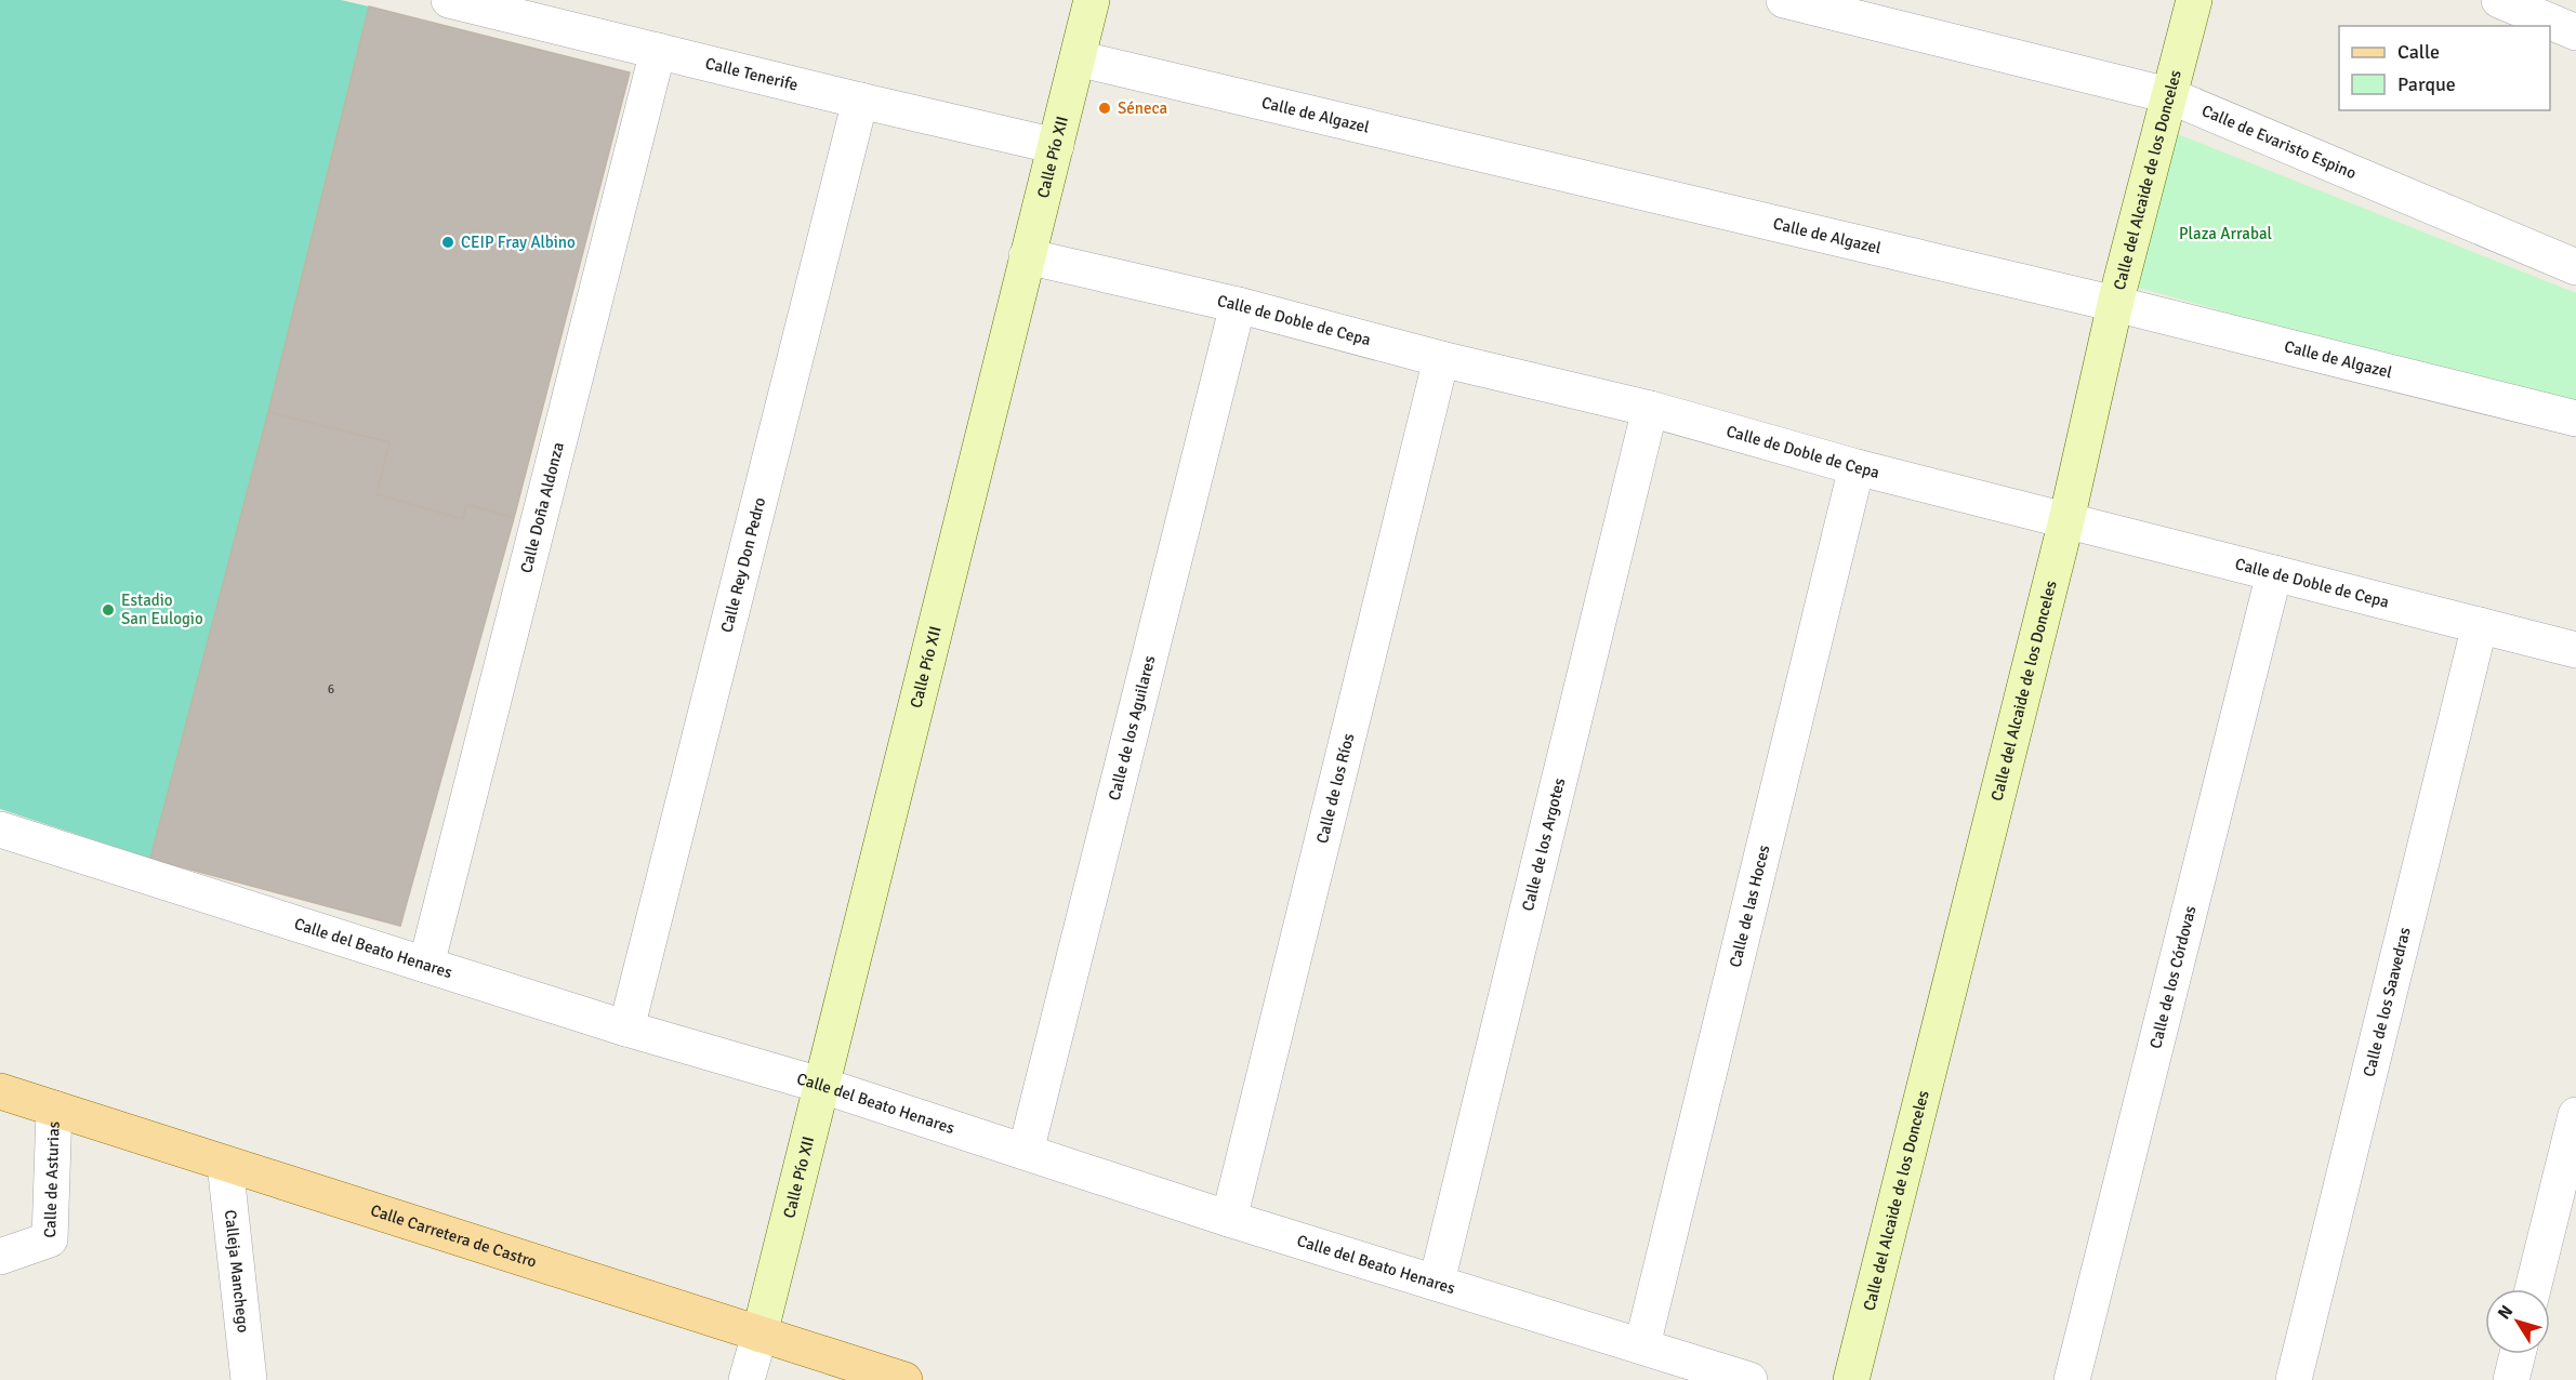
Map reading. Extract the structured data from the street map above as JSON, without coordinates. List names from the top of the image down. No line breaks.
{"streets":{"main road":["Calle Carretera de Castro"],"street":["Calle Tenerife","Calle de Algazel","Calle de Evaristo Espino","Calle Pío XII","Calle del Alcaide de los Donceles","Calle de Doble de Cepa","Calle Doña Aldonza","Calle Rey Don Pedro","Calle de los Aguilares","Calle de los Ríos","Calle de los Argotes","Calle de las Hoces","Calle del Beato Henares","Calle de los Córdovas","Calle de los Saavedras","Calle de Asturias","Calleja Manchego"]},"crossings":[["Calle Tenerife","Calle Pío XII"],["Calle Tenerife","Calle Doña Aldonza"],["Calle Tenerife","Calle Rey Don Pedro"],["Calle de Algazel","Calle Pío XII"],["Calle de Algazel","Calle del Alcaide de los Donceles"],["Calle de Evaristo Espino","Calle del Alcaide de los Donceles"],["Calle Pío XII","Calle de Doble de Cepa"],["Calle Pío XII","Calle del Beato Henares"],["Calle Pío XII","Calle Carretera de Castro"],["Calle del Alcaide de los Donceles","Calle de Doble de Cepa"],["Calle de Doble de Cepa","Calle de los Aguilares"],["Calle de Doble de Cepa","Calle de los Ríos"],["Calle de Doble de Cepa","Calle de los Argotes"],["Calle de Doble de Cepa","Calle de las Hoces"],["Calle de Doble de Cepa","Calle de los Córdovas"],["Calle de Doble de Cepa","Calle de los Saavedras"],["Calle Doña Aldonza","Calle del Beato Henares"],["Calle Rey Don Pedro","Calle del Beato Henares"],["Calle de los Aguilares","Calle del Beato Henares"],["Calle de los Ríos","Calle del Beato Henares"],["Calle de los Argotes","Calle del Beato Henares"],["Calle de las Hoces","Calle del Beato Henares"],["Calle de Asturias","Calle Carretera de Castro"],["Calle Carretera de Castro","Calleja Manchego"]],"parks":["Plaza Arrabal"],"places":["Séneca","CEIP Fray Albino","Estadio San Eulogio"],"house_numbers":["6"],"legend":["Calle","Parque"],"north":"top left"}
